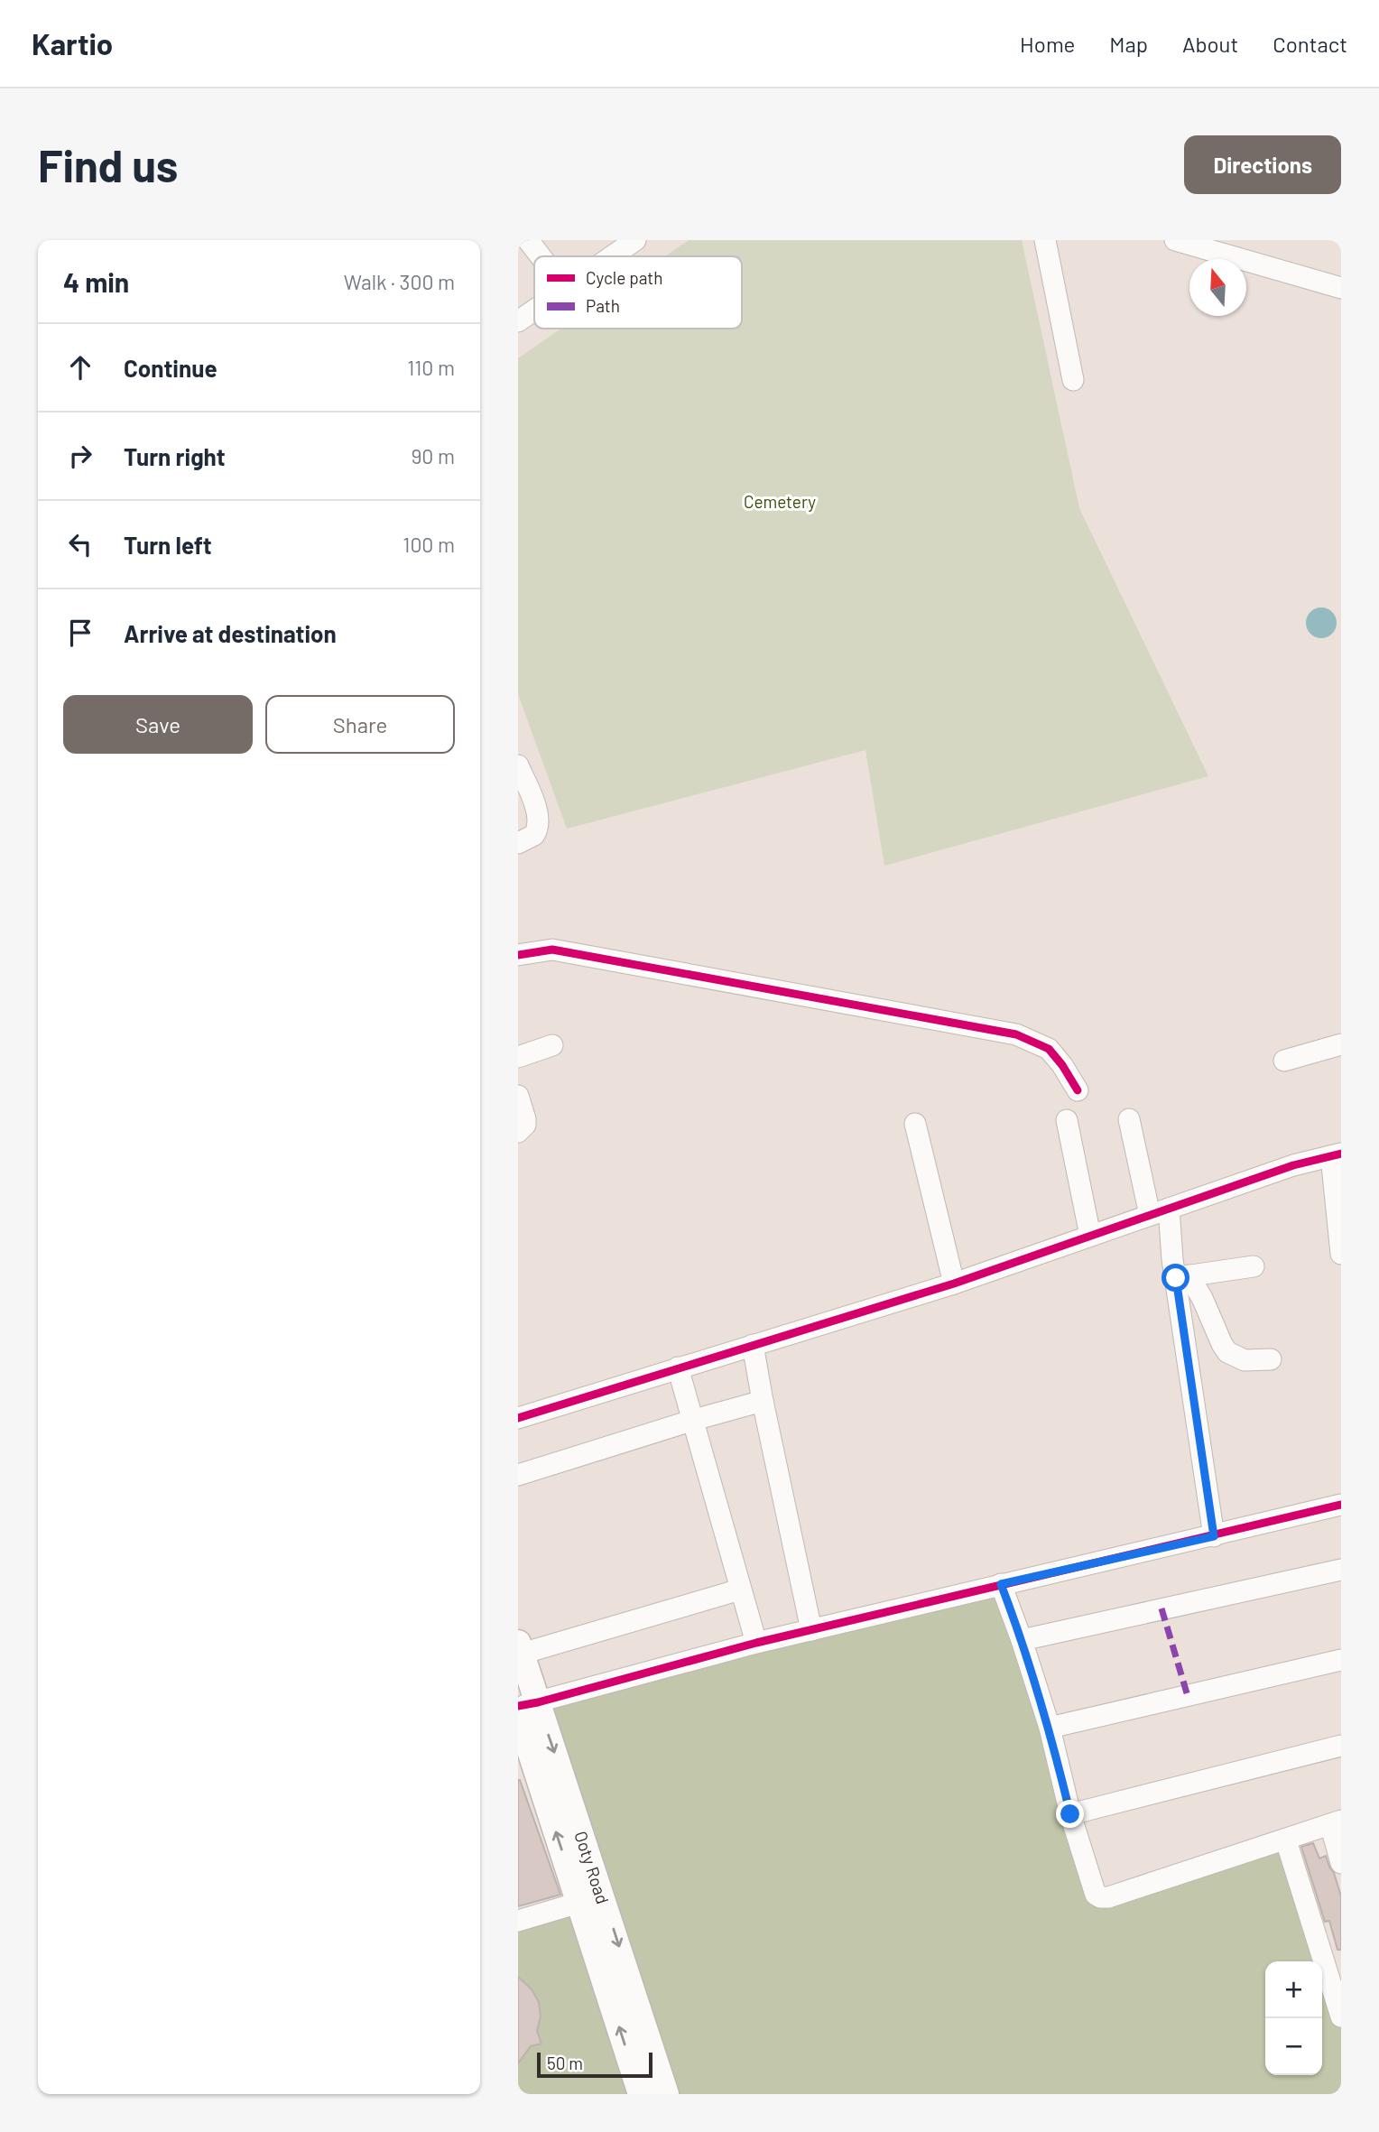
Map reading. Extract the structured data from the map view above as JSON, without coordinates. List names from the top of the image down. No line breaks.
{"streets":{"main road":["Ooty Road"]},"parks":["Cemetery"],"legend":["Cycle path","Path"],"scale_bar":"50 m","north":"top","page":{"header":"Kartio","nav":["Home","Map","About","Contact"],"buttons":["Directions",["Save","Share"]],"title":"Find us","heading":["4 min","Walk · 300 m"],"list":[["Continue","110 m"],["Turn right","90 m"],["Turn left","100 m"],"Arrive at destination"],"map_buttons":["+","−"],"scale":"50 m"}}
